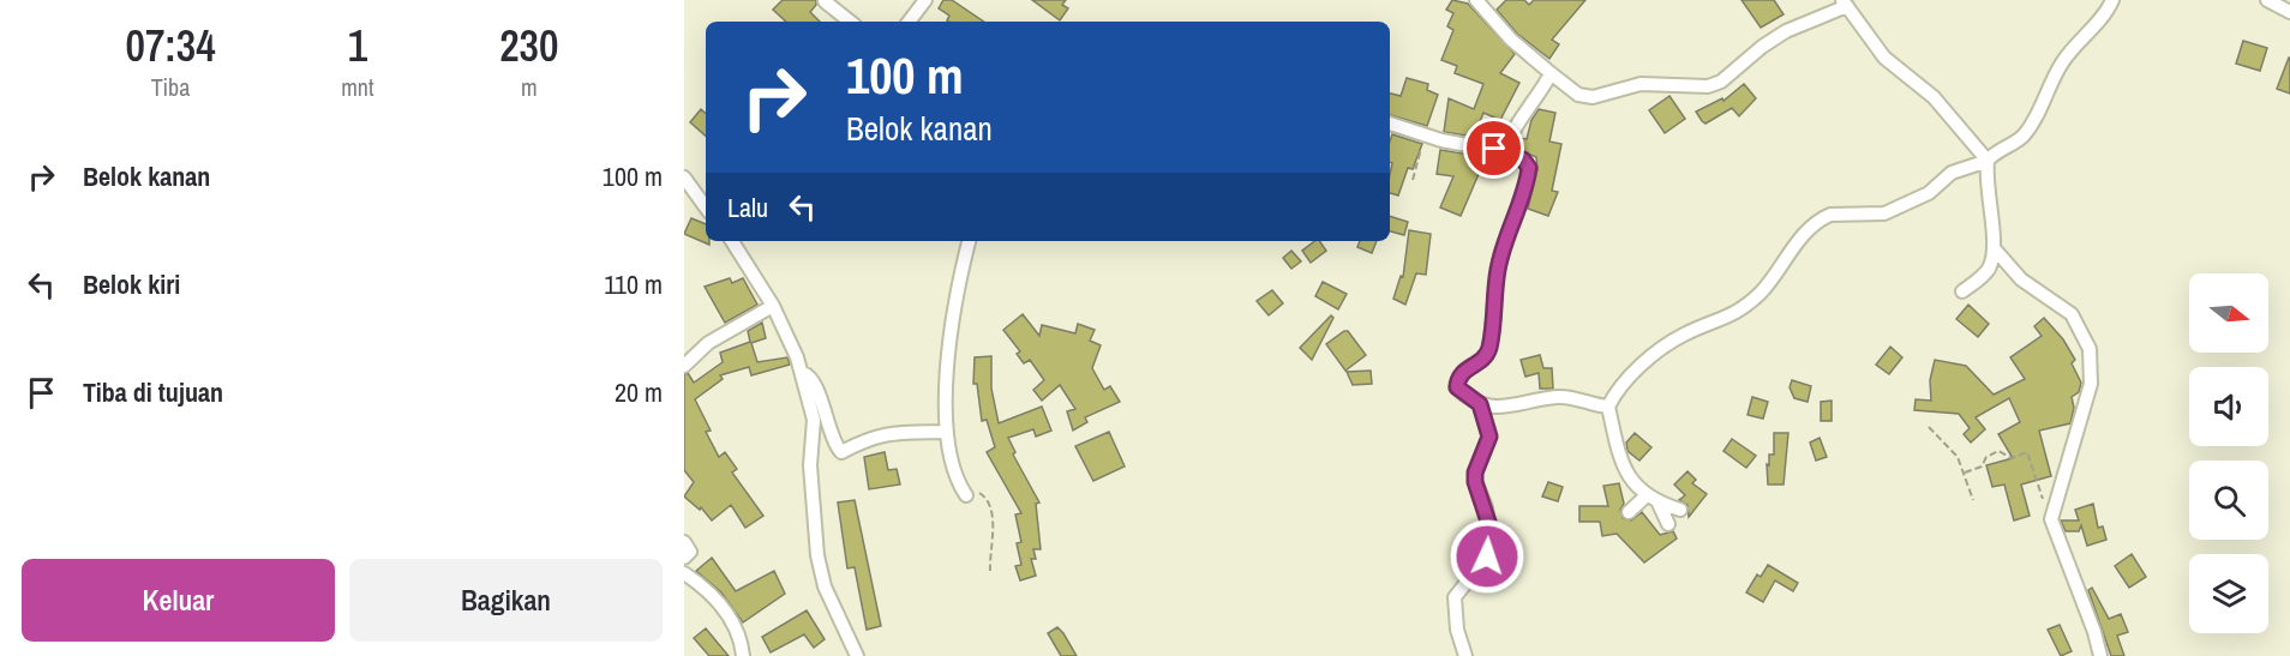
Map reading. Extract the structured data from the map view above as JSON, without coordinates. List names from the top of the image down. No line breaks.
{"north":"right","page":{"eta":["07:34","Tiba","1","mnt","230","m"],"turn":["100 m","Belok kanan"],"list":[{"name":"Belok kanan","value":"100 m"},{"name":"Belok kiri","value":"110 m"},{"name":"Tiba di tujuan","value":"20 m"}],"then":"Lalu","buttons":["Keluar","Bagikan"]}}
